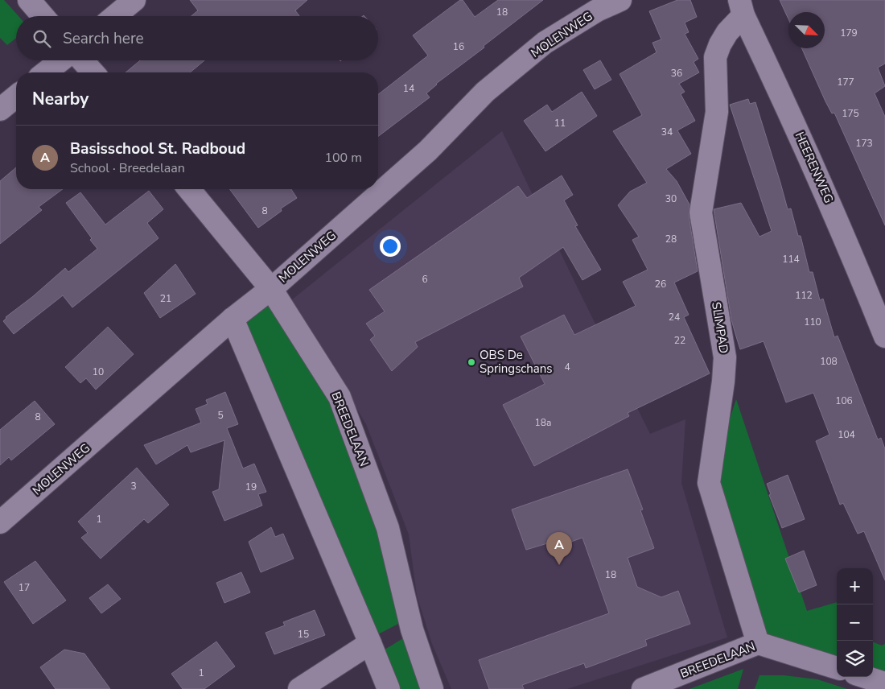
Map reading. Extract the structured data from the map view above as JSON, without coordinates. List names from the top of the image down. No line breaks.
{"streets":{"street":["MOLENWEG","HEERENWEG","SLIMPAD","BREEDELAAN"]},"crossings":[["MOLENWEG","BREEDELAAN"],["HEERENWEG","SLIMPAD"],["SLIMPAD","BREEDELAAN"]],"places":["OBS De Springschans"],"house_numbers":["18","179","16","36","177","14","175","11","34","173","30","8","28","114","6","26","112","21","24","110","22","108","4","10","106","5","8","18a","104","3","19","1","18","17","15","1"],"north":"bottom right","page":{"search":"Search here","heading":"Nearby","list":[{"mark":"A","name":"Basisschool St. Radboud","note":"School · Breedelaan","value":"100 m"}],"pins":"A","map_buttons":["+","−"]}}
